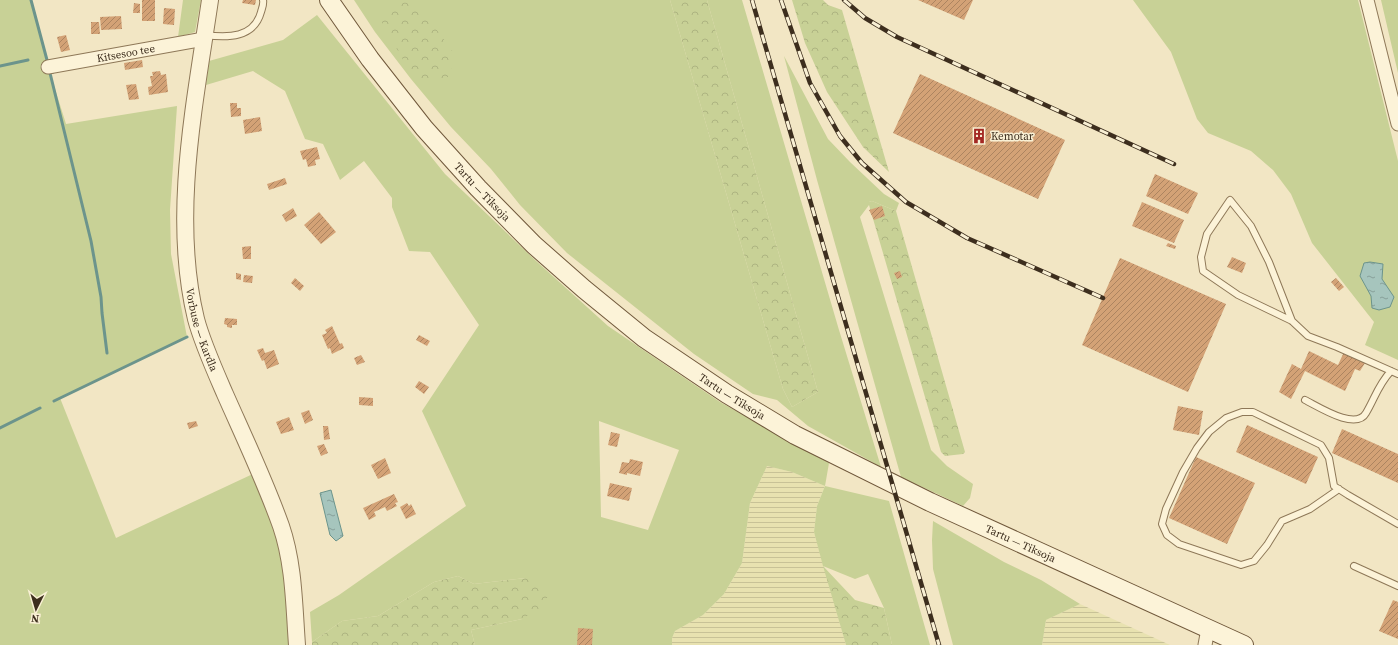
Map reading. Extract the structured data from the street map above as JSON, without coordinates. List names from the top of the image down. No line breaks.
{"streets":{"main road":["Tartu — Tiksoja"],"street":["Kitsesoo tee","Vorbuse — Kardla"]},"crossings":[["Kitsesoo tee","Vorbuse — Kardla"]],"places":{"building":["Kemotar"]},"north":"bottom"}
